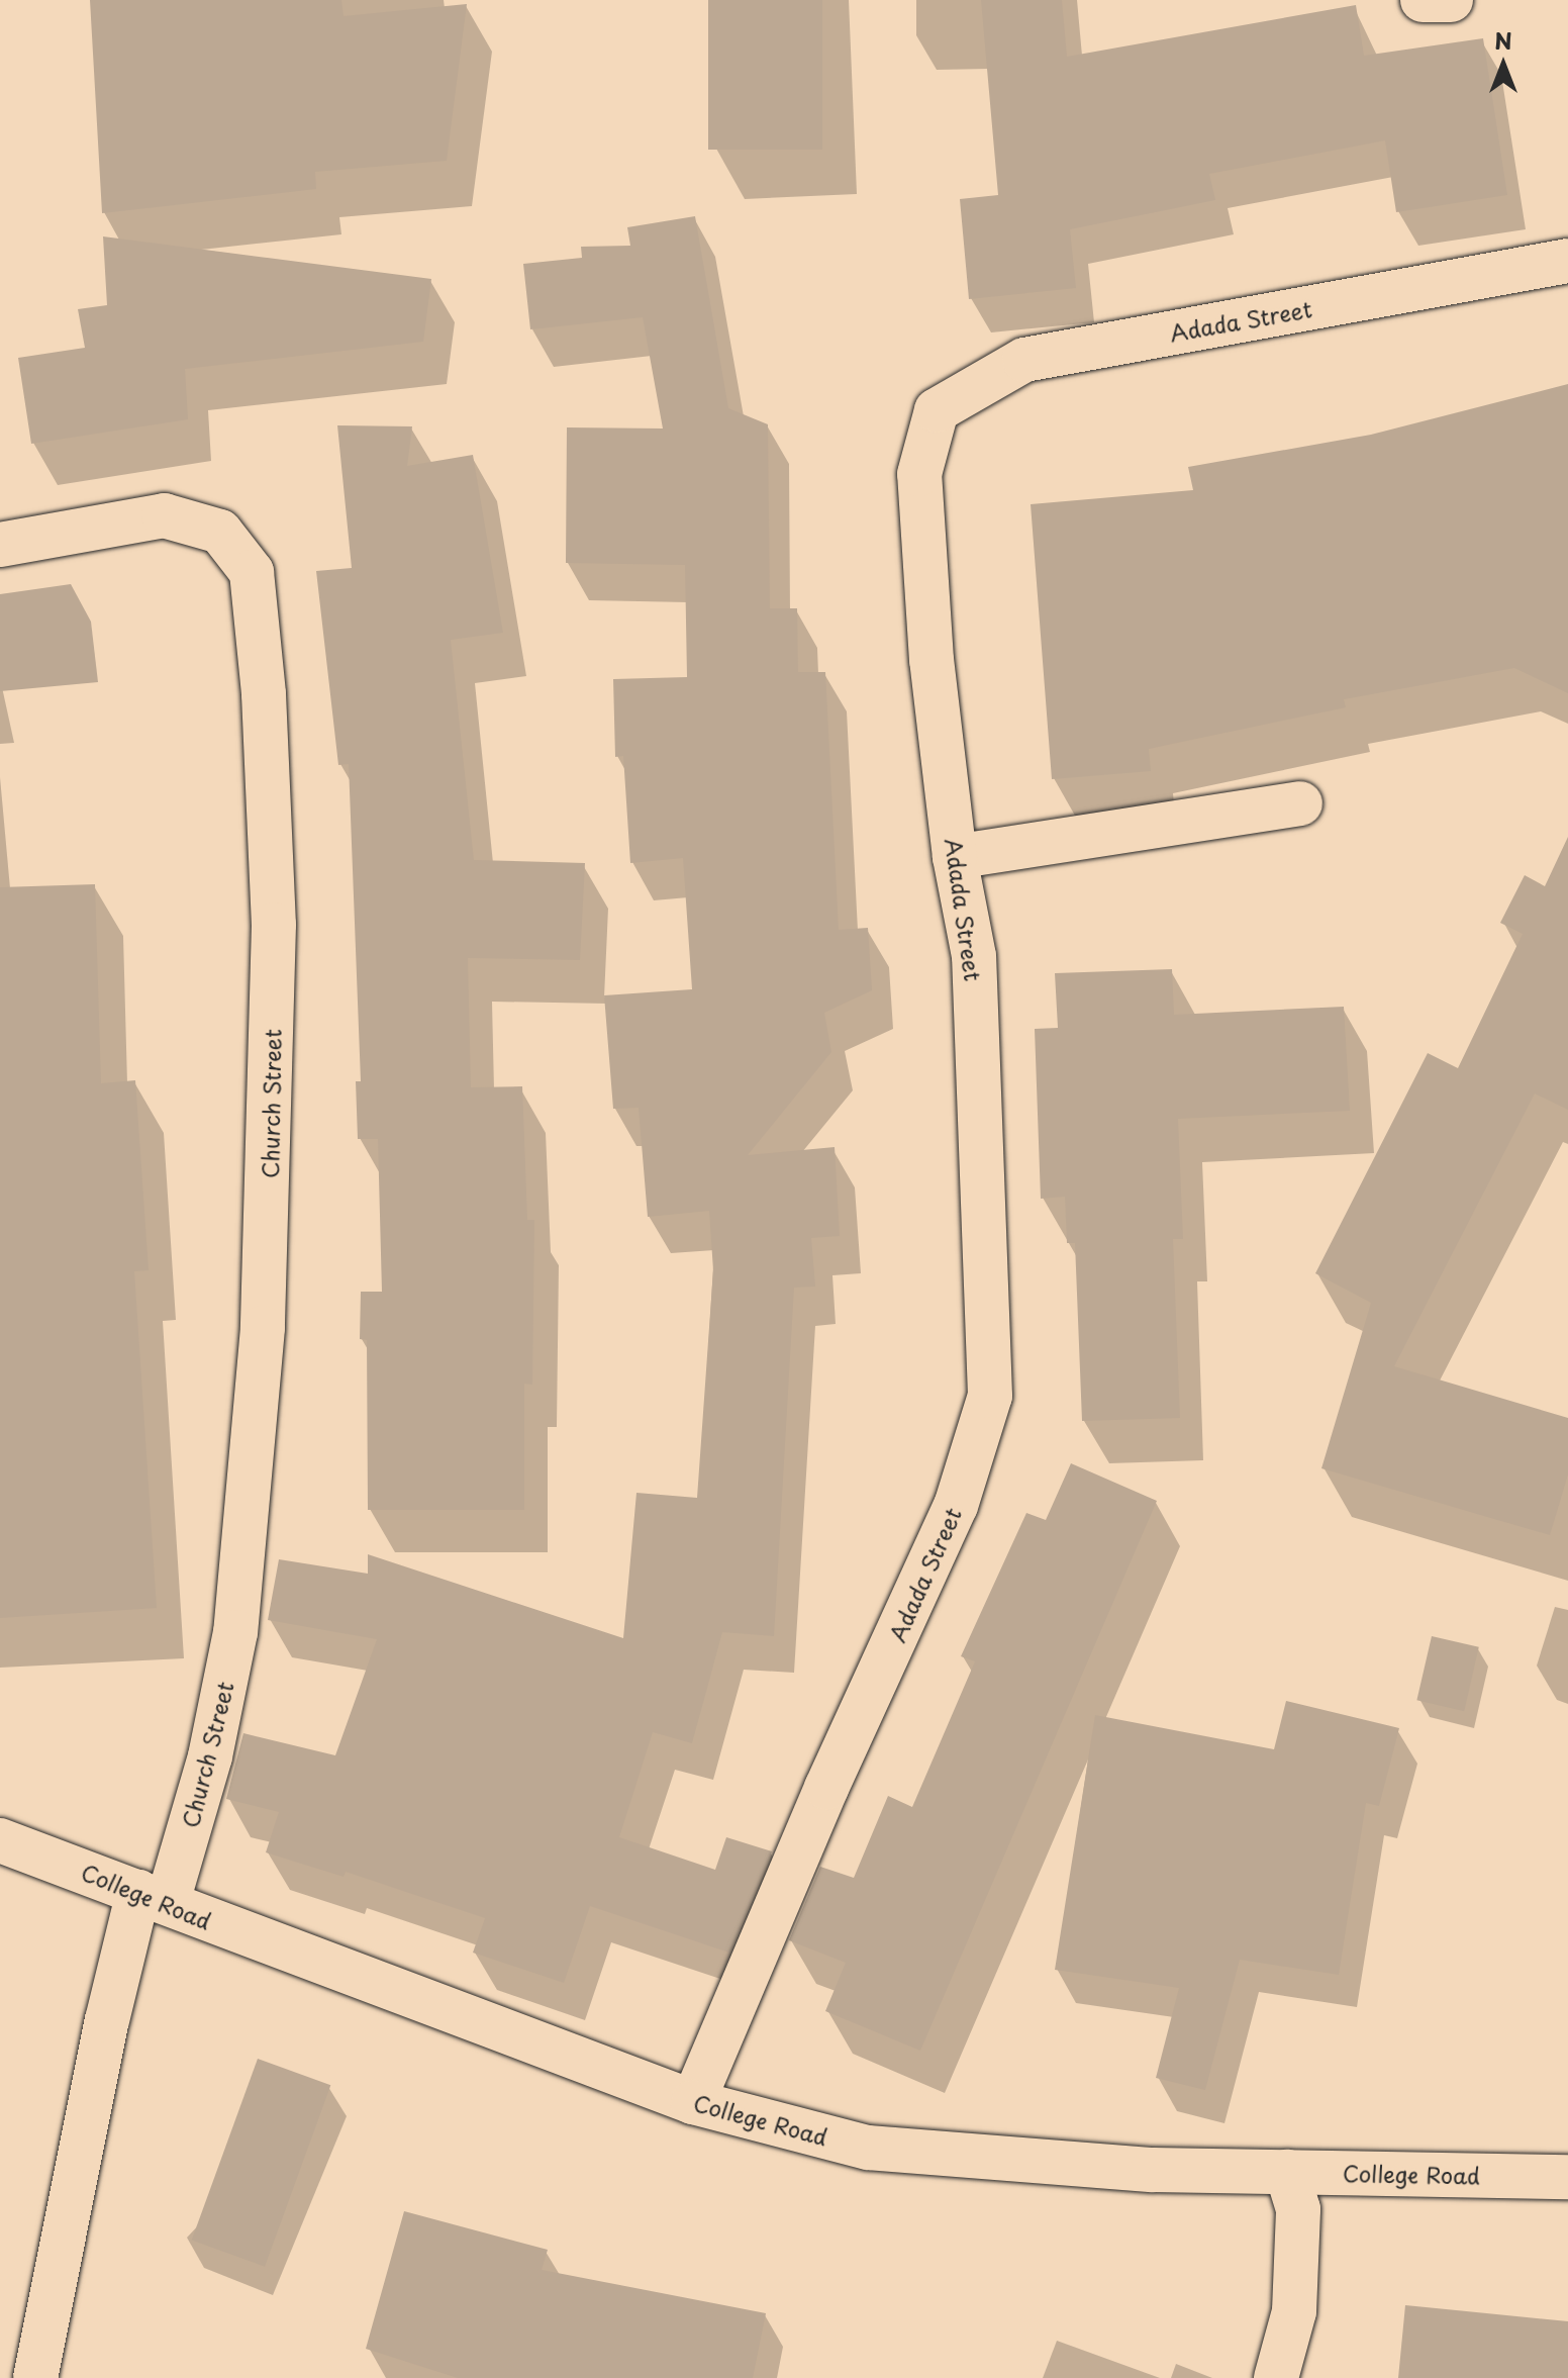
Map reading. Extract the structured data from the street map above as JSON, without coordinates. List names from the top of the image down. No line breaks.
{"streets":{"street":["Adada Street","Church Street","College Road"]},"crossings":[["Adada Street","College Road"],["Church Street","College Road"]],"north":"top"}
